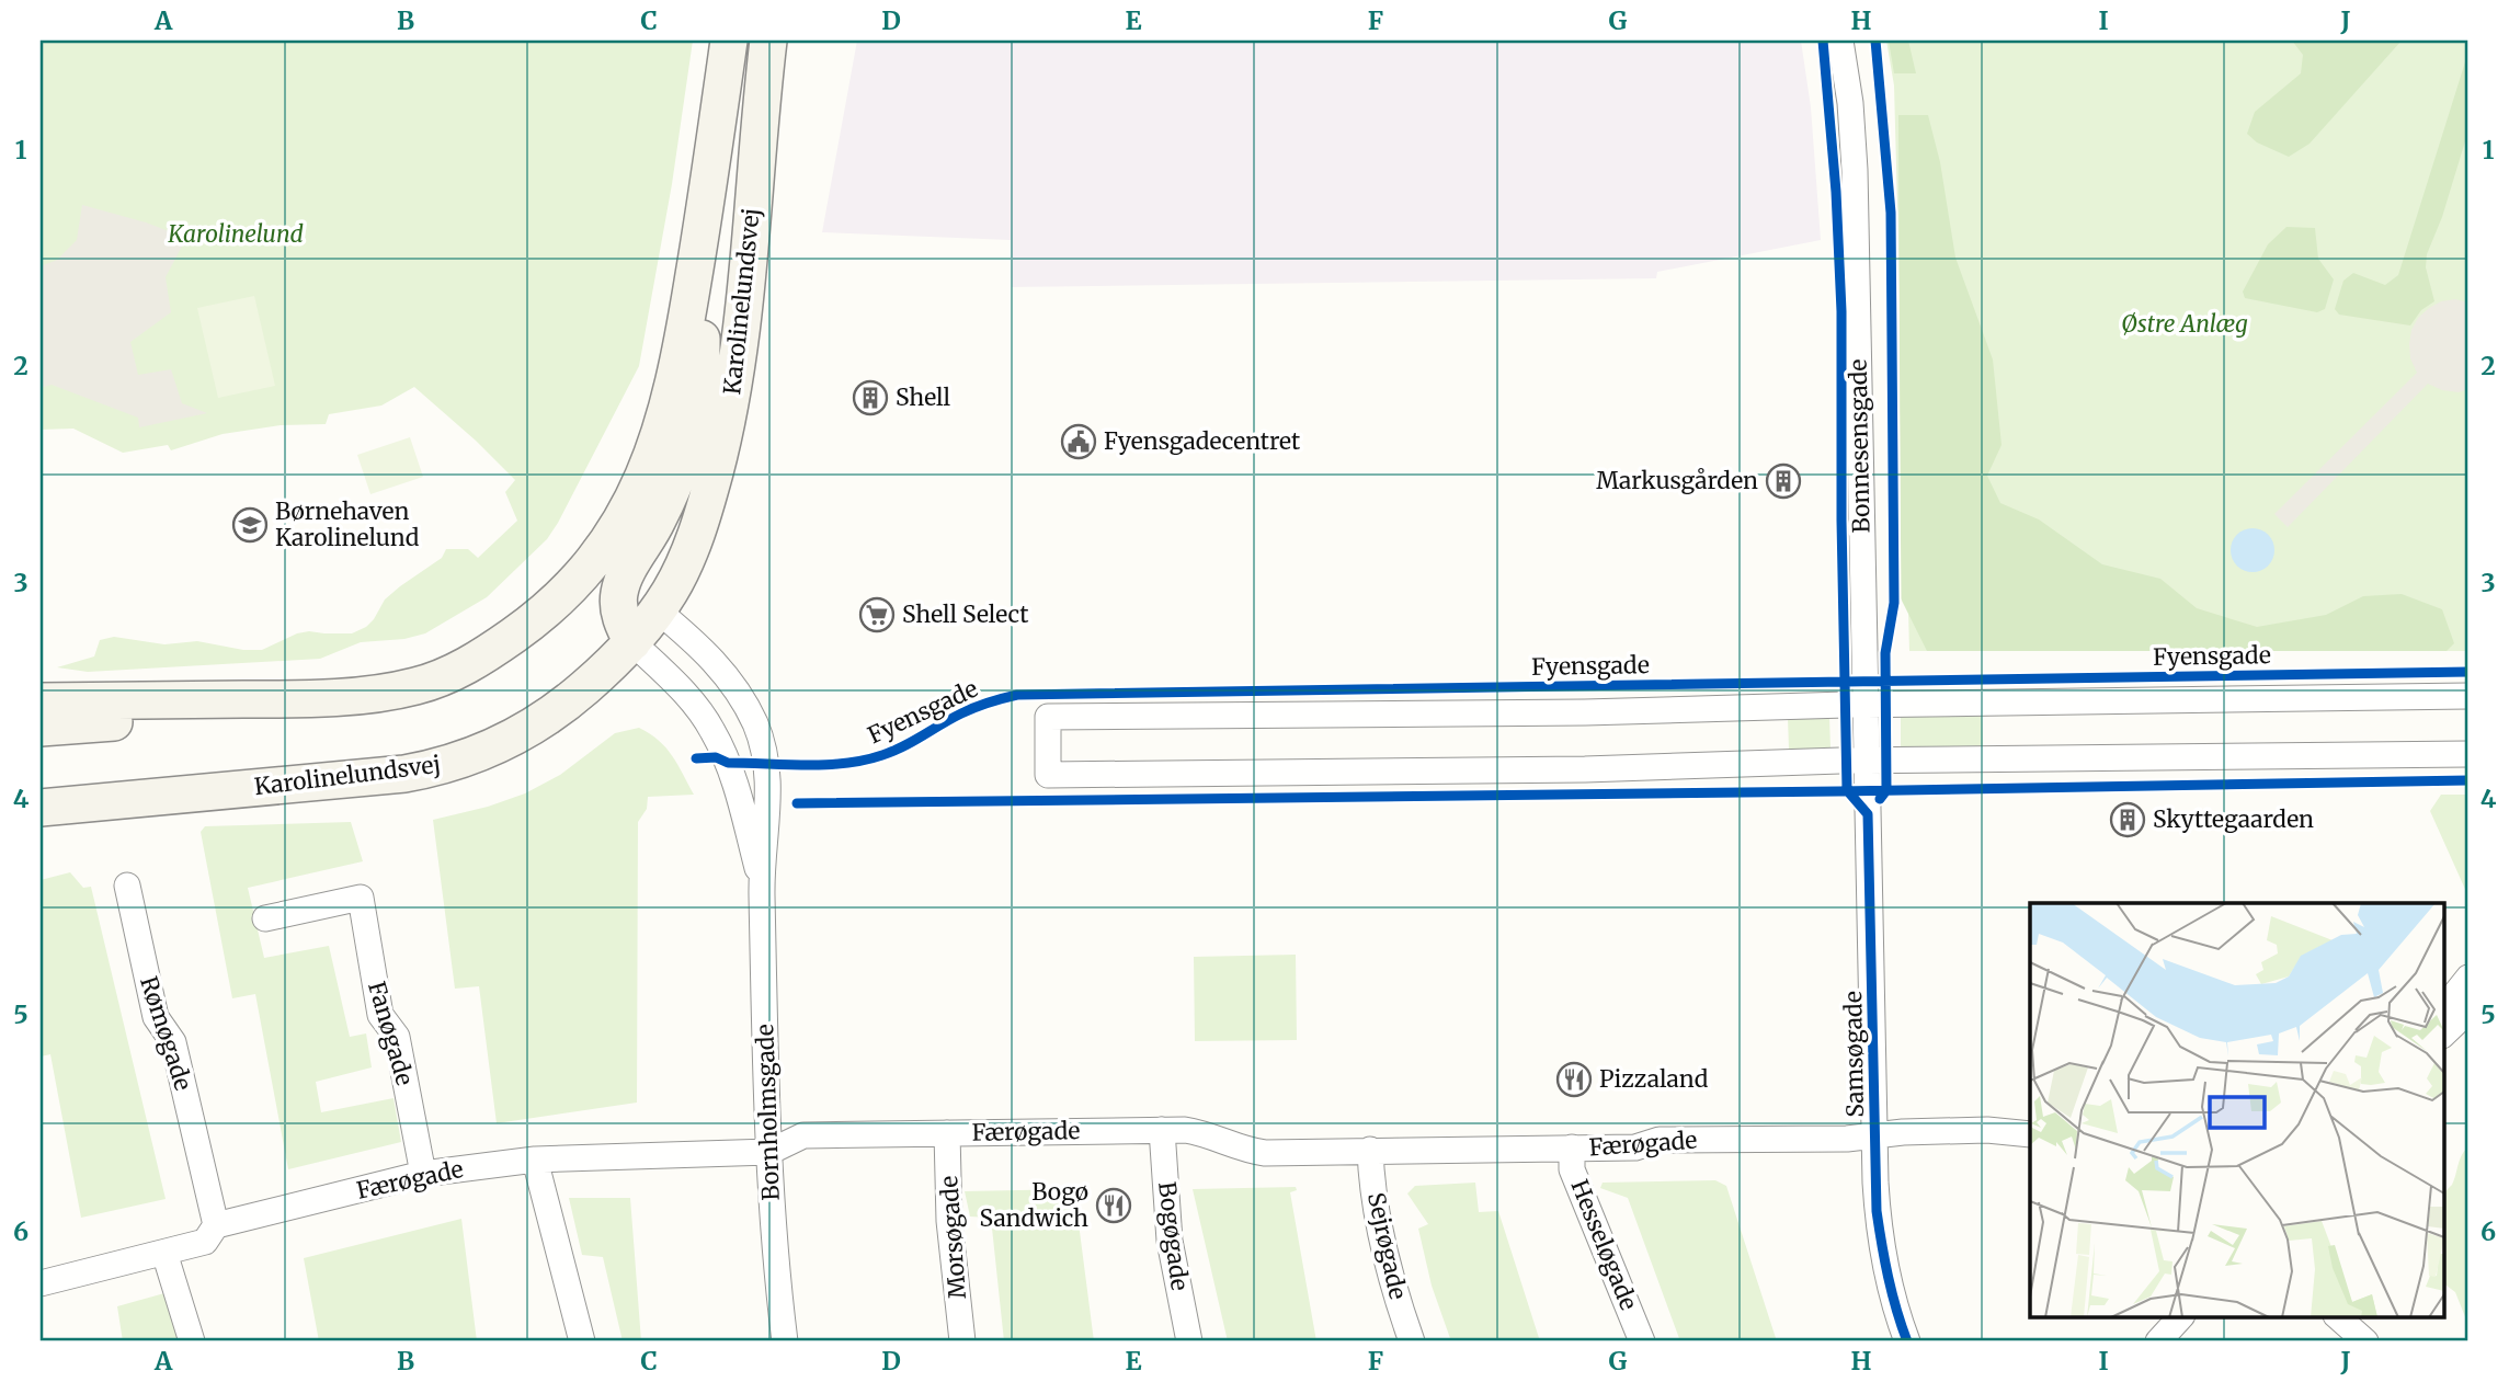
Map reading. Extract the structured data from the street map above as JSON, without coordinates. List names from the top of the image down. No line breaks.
{"streets":{"main road":["Karolinelundsvej"],"street":["Bonnesensgade","Fyensgade","Rømøgade","Fanøgade","Samsøgade","Bornholmsgade","Færøgade","Bogøgade","Morsøgade","Hesseløgade","Sejrøgade"]},"crossings":[["Karolinelundsvej","Bornholmsgade"],["Bonnesensgade","Fyensgade"],["Bonnesensgade","Samsøgade"],["Fyensgade","Samsøgade"],["Rømøgade","Færøgade"],["Fanøgade","Færøgade"],["Samsøgade","Færøgade"],["Bornholmsgade","Færøgade"],["Færøgade","Bogøgade"],["Færøgade","Morsøgade"],["Færøgade","Hesseløgade"],["Færøgade","Sejrøgade"]],"parks":["Karolinelund","Østre Anlæg"],"places":{"building":["Shell","Markusgården","Skyttegaarden"],"public building":["Fyensgadecentret"],"school or university":["Børnehaven Karolinelund"],"supermarket":["Shell Select"],"restaurant":["Pizzaland","Bogø Sandwich"]},"grid":{"columns":["A","B","C","D","E","F","G","H","I","J"],"rows":["1","2","3","4","5","6"]}}
